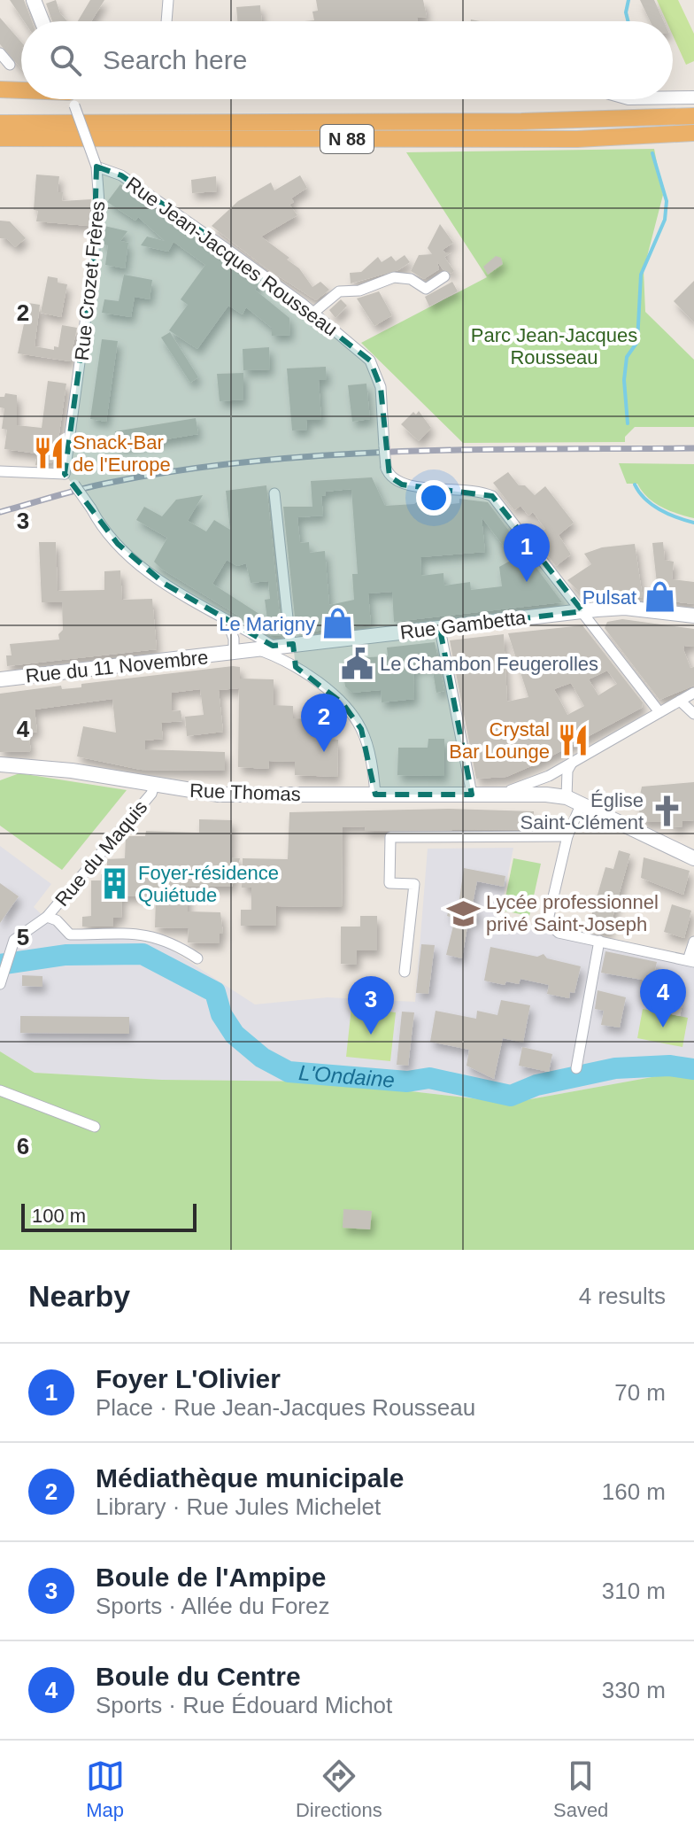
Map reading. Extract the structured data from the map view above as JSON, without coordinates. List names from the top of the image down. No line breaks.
{"streets":{"highway":["N 88"],"main road":["Rue Gambetta","Rue du 11 Novembre","Rue Thomas"],"street":["Rue Jean-Jacques Rousseau","Rue Crozet Frères","Rue du Maquis"]},"crossings":[["Rue Jean-Jacques Rousseau","Rue Crozet Frères"],["Rue Jean-Jacques Rousseau","Rue Gambetta"],["Rue Gambetta","Rue du 11 Novembre"],["Rue Thomas","Rue du Maquis"]],"water":["L'Ondaine"],"parks":["Parc Jean-Jacques Rousseau"],"places":{"restaurant":["Snack-Bar de l'Europe","Crystal Bar Lounge"],"shop":["Pulsat","Le Marigny"],"public building":["Le Chambon Feugerolles"],"church":["Église Saint-Clément"],"building":["Foyer-résidence Quiétude"],"school or university":["Lycée professionnel privé Saint-Joseph"]},"scale_bar":"100 m","page":{"search":"Search here","pins":["1","2","4","3"],"scale":"100 m","heading":["Nearby","4 results"],"list":[{"mark":"1","name":"Foyer L'Olivier","note":"Place · Rue Jean-Jacques Rousseau","value":"70 m"},{"mark":"2","name":"Médiathèque municipale","note":"Library · Rue Jules Michelet","value":"160 m"},{"mark":"3","name":"Boule de l'Ampipe","note":"Sports · Allée du Forez","value":"310 m"},{"mark":"4","name":"Boule du Centre","note":"Sports · Rue Édouard Michot","value":"330 m"}],"nav":["Map","Directions","Saved"]},"grid":{"rows":["2","3","4","5","6"]}}
